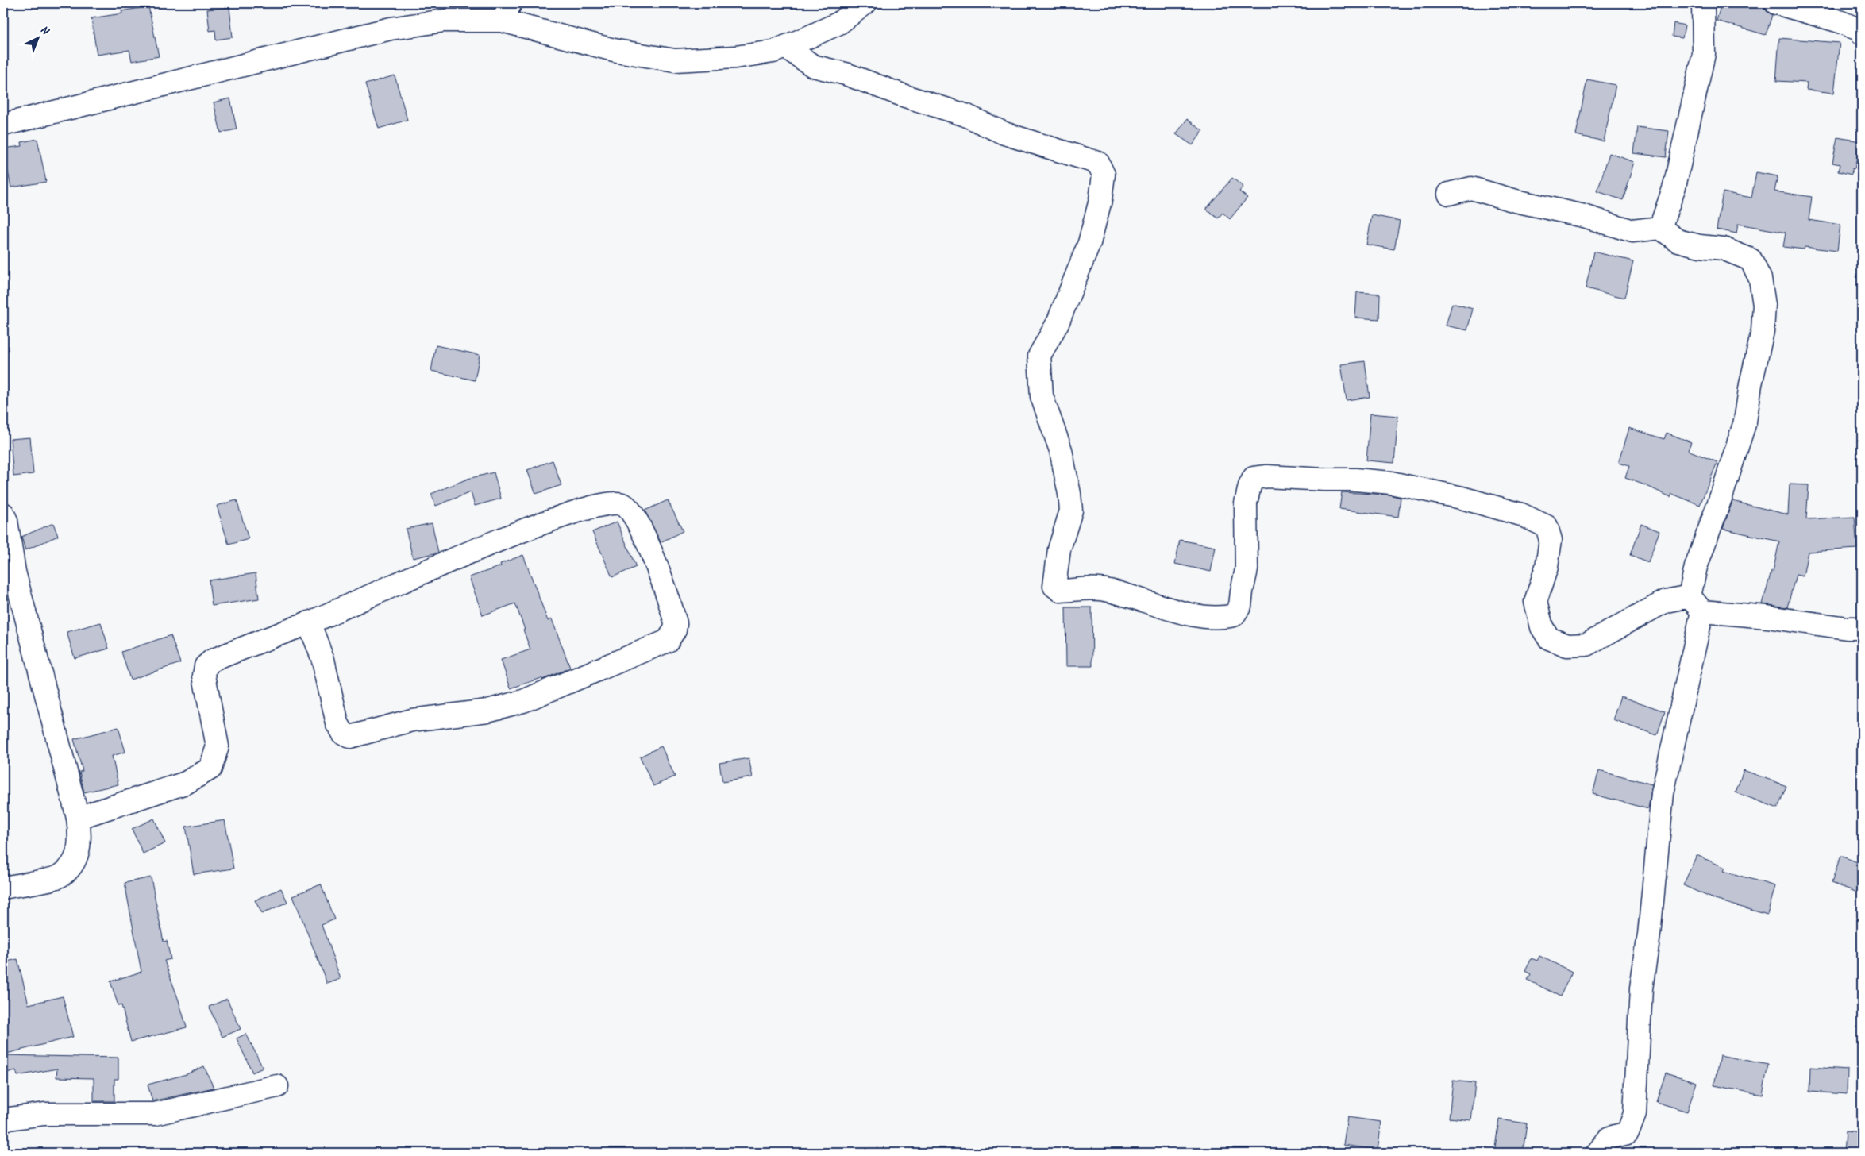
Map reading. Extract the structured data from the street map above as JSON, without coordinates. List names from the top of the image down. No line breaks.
{"north":"top right"}
